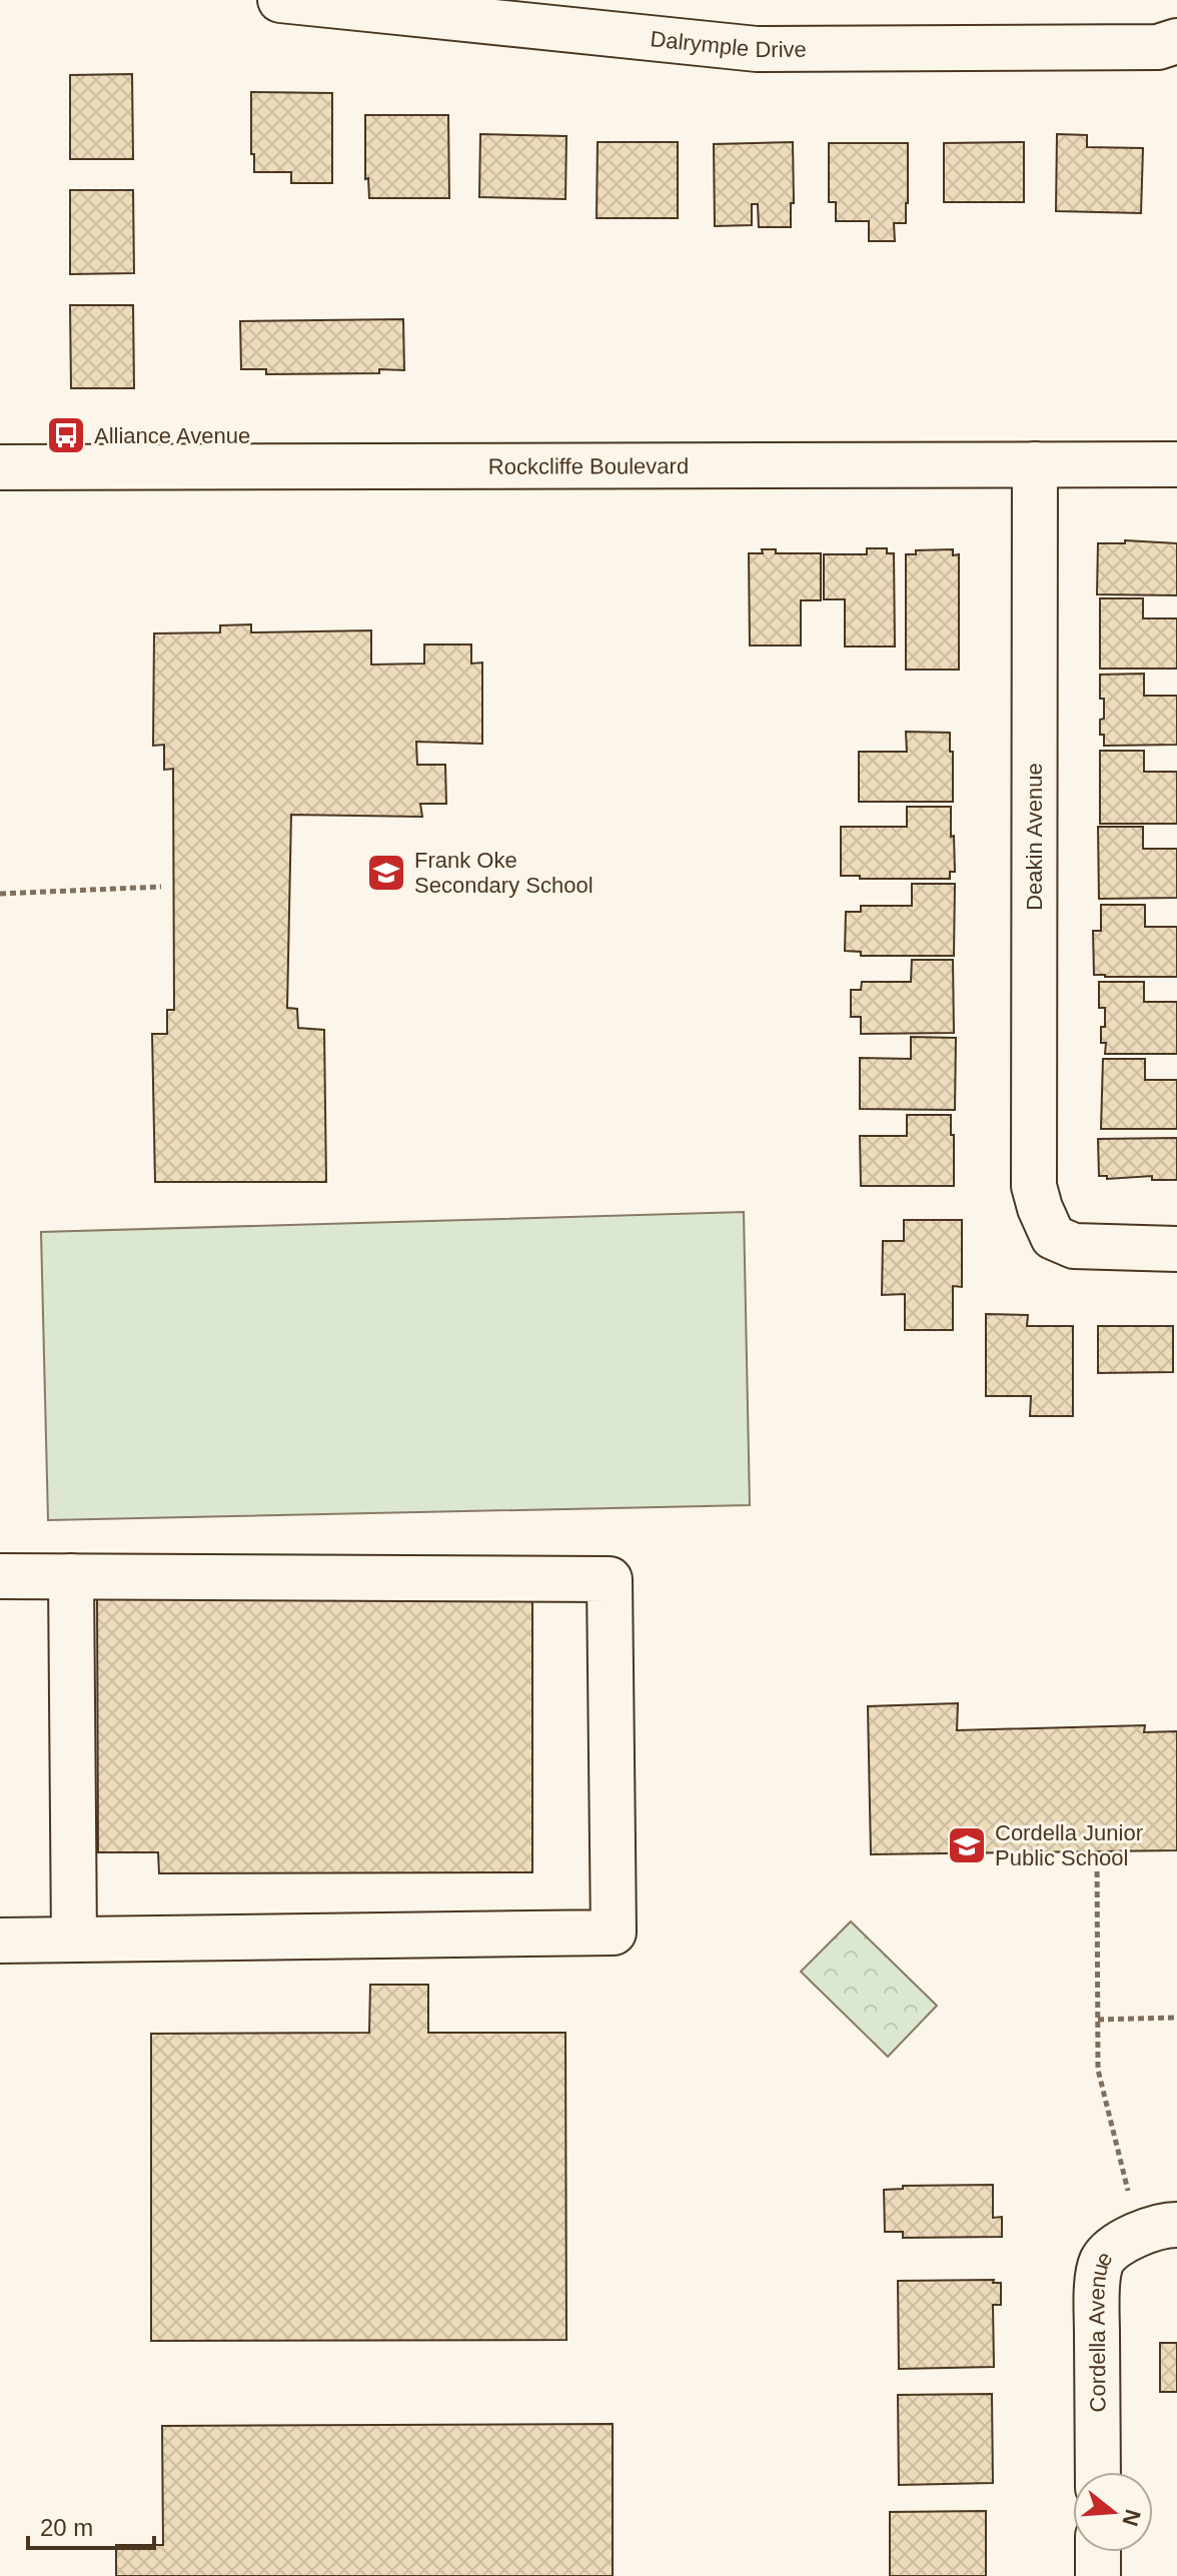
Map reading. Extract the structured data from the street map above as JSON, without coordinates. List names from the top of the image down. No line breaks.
{"streets":{"street":["Dalrymple Drive","Rockcliffe Boulevard","Deakin Avenue","Cordella Avenue"]},"crossings":[["Rockcliffe Boulevard","Deakin Avenue"]],"places":{"bus stop":["Alliance Avenue"],"school or university":["Frank Oke Secondary School","Cordella Junior Public School"]},"scale_bar":"20 m","north":"right"}
